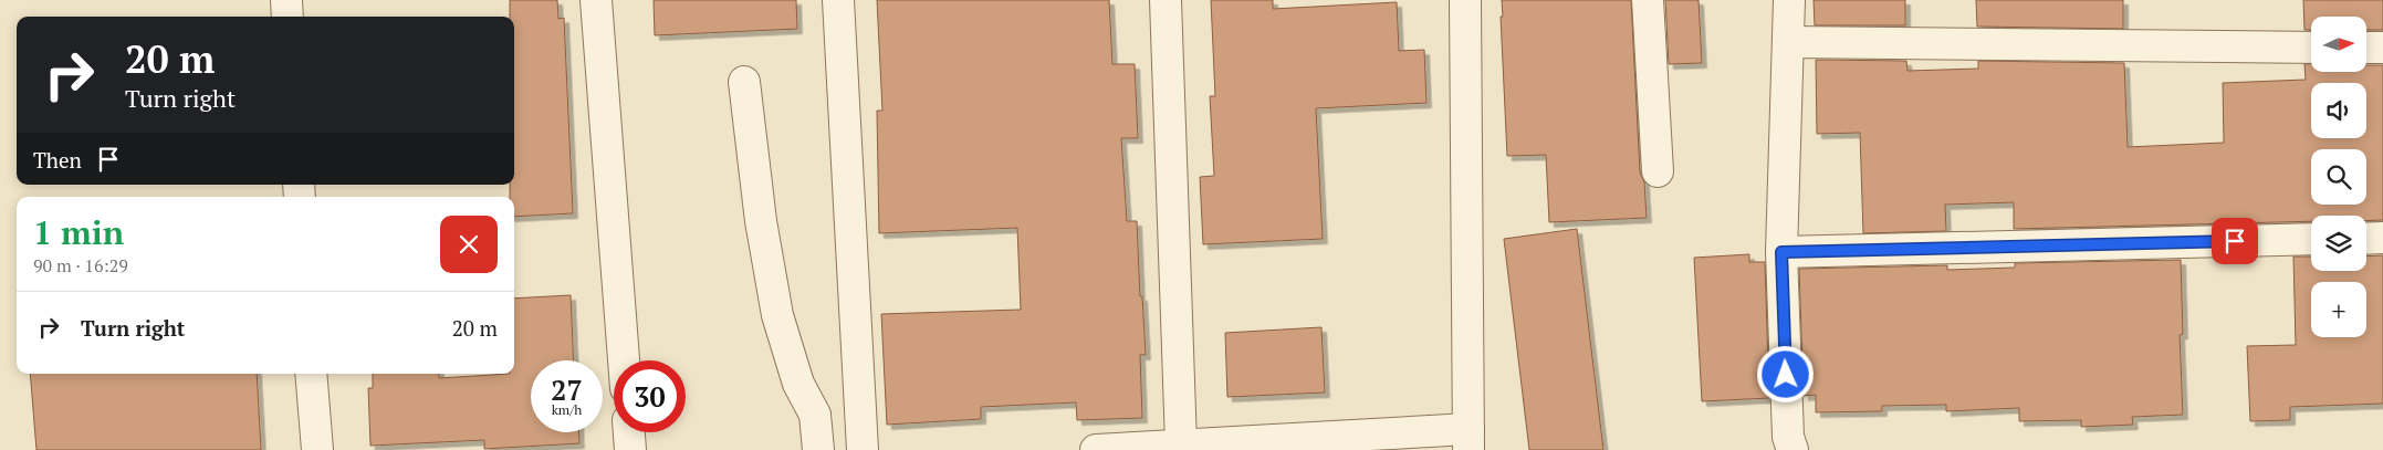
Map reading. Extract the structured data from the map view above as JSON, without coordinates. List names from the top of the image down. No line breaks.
{"north":"right","page":{"map_buttons":"+","turn":["20 m","Turn right"],"then":"Then","heading":["1 min","90 m · 16:29"],"list":[{"name":"Turn right","value":"20 m"}],"speed":"27 km/h","limit":"30"}}
